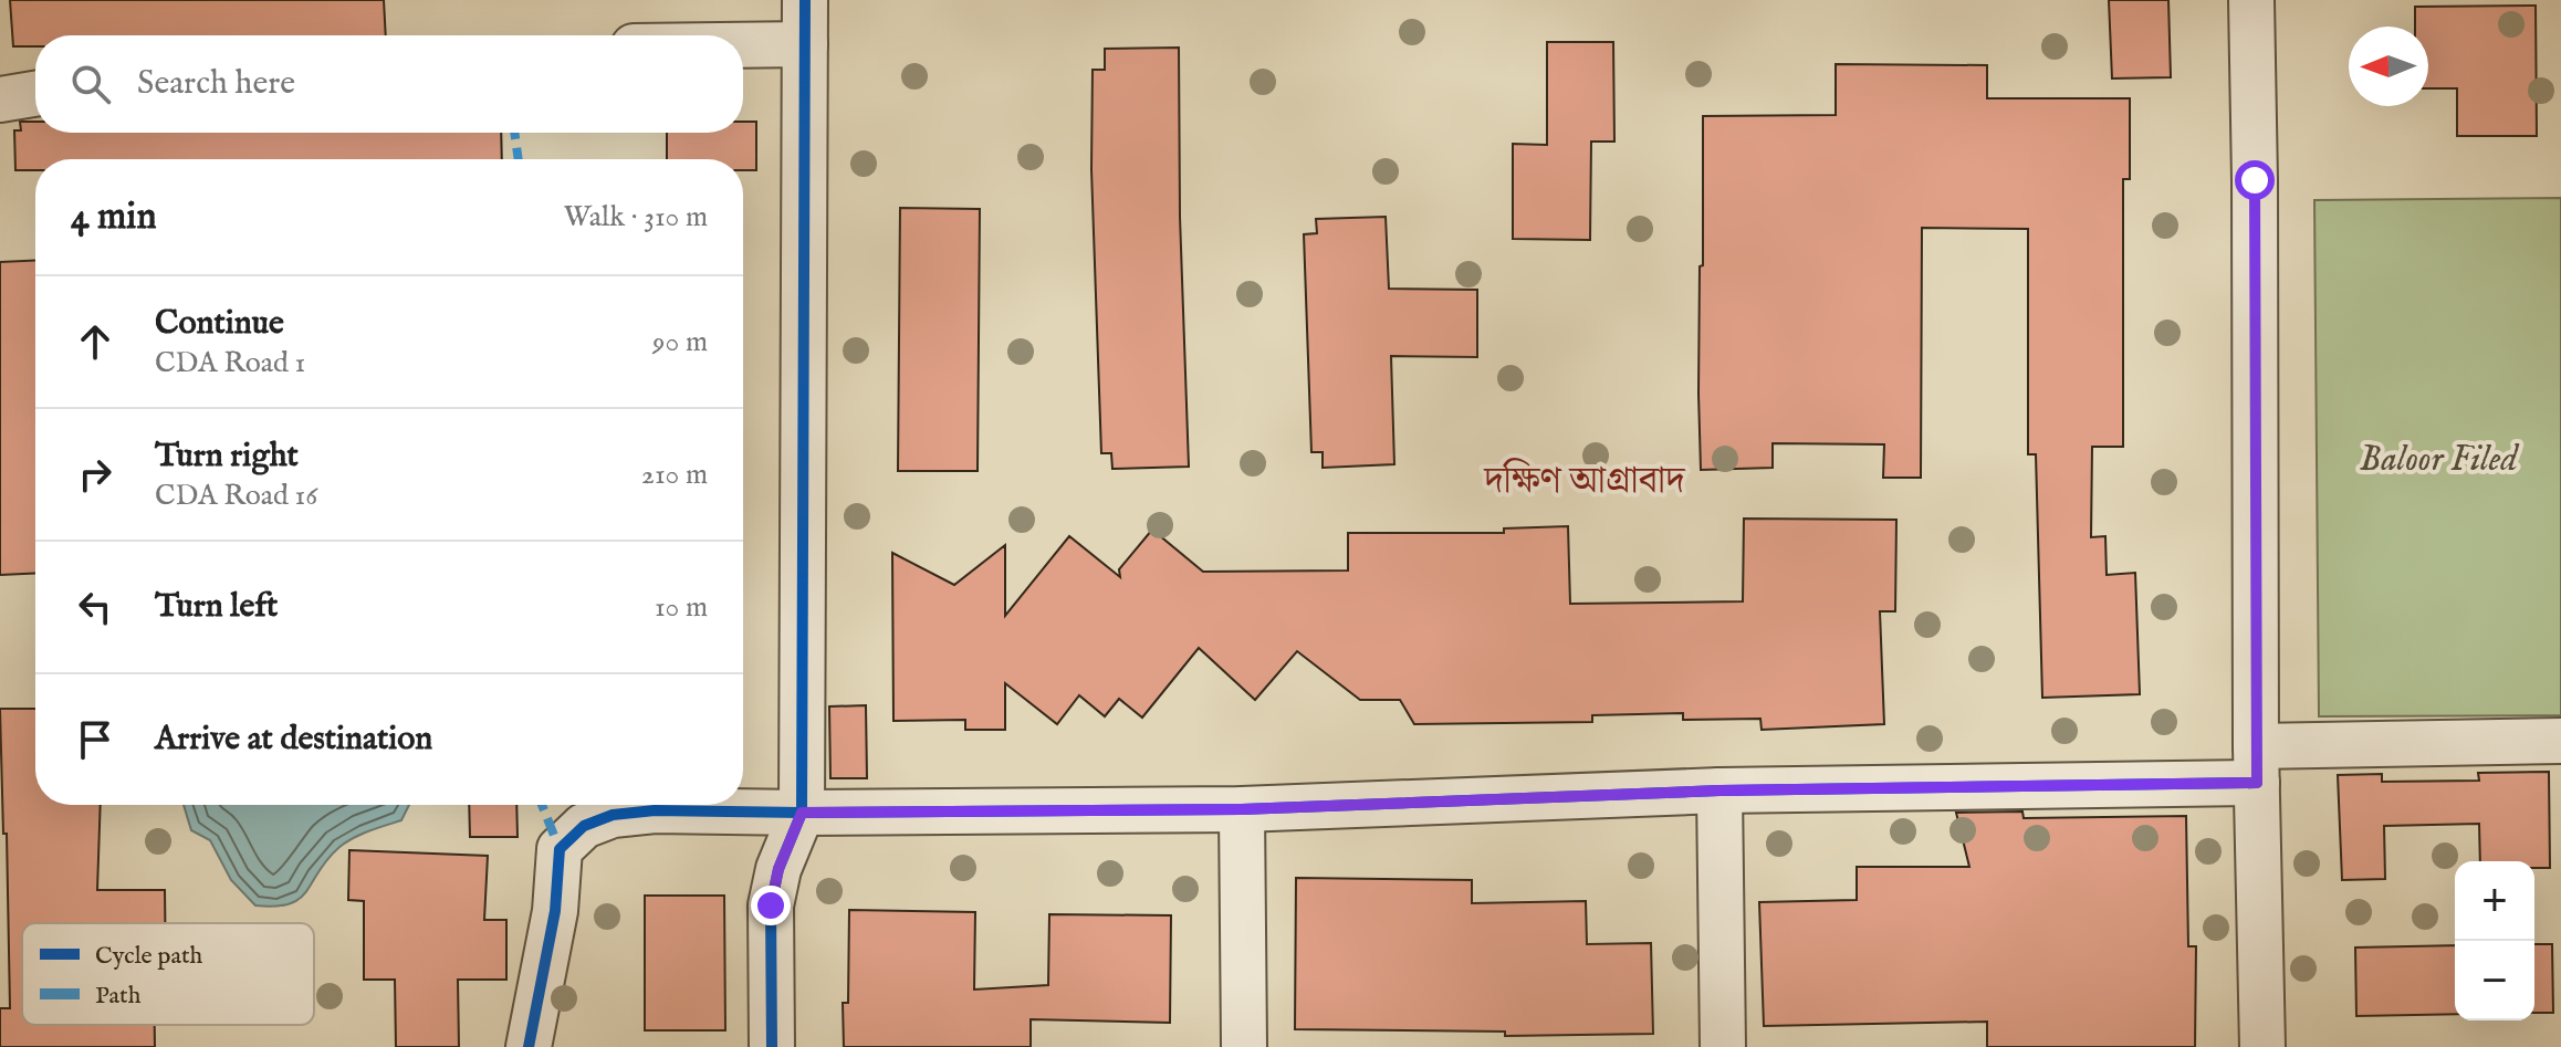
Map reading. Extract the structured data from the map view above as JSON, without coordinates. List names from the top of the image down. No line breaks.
{"districts":["দক্ষিণ আগ্রাবাদ"],"parks":["Baloor Filed"],"legend":["Cycle path","Path"],"north":"left","page":{"search":"Search here","heading":["4 min","Walk · 310 m"],"list":[["Continue","CDA Road 1","90 m"],["Turn right","CDA Road 16","210 m"],["Turn left","10 m"],"Arrive at destination"],"map_buttons":["+","−"]}}
